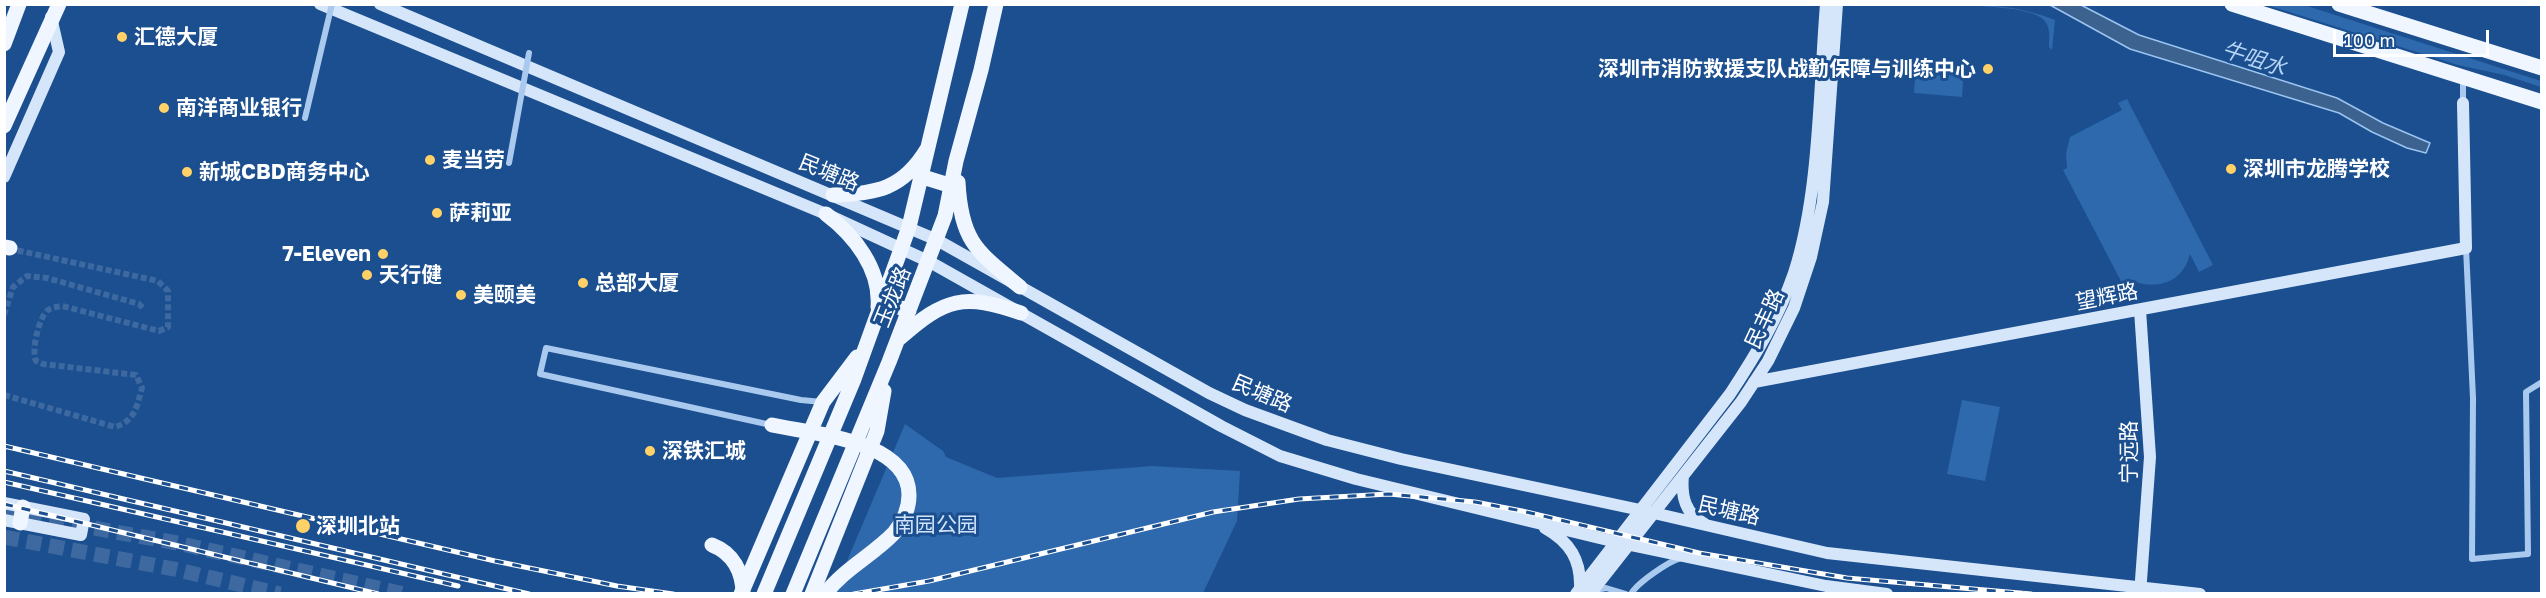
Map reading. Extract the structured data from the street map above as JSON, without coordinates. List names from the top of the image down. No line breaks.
{"streets":{"main road":["民塘路","玉龙路","望辉路","民丰路","宁远路"]},"crossings":[["民塘路","玉龙路"],["民塘路","民丰路"],["民塘路","宁远路"],["望辉路","民丰路"],["望辉路","宁远路"]],"water":["牛咀水"],"parks":["南园公园"],"places":["汇德大厦","深圳市消防救援支队战勤保障与训练中心","南洋商业银行","麦当劳","深圳市龙腾学校","新城CBD商务中心","萨莉亚","7-Eleven","天行健","总部大厦","美颐美","深铁汇城","深圳北站"],"scale_bar":"100 m"}
